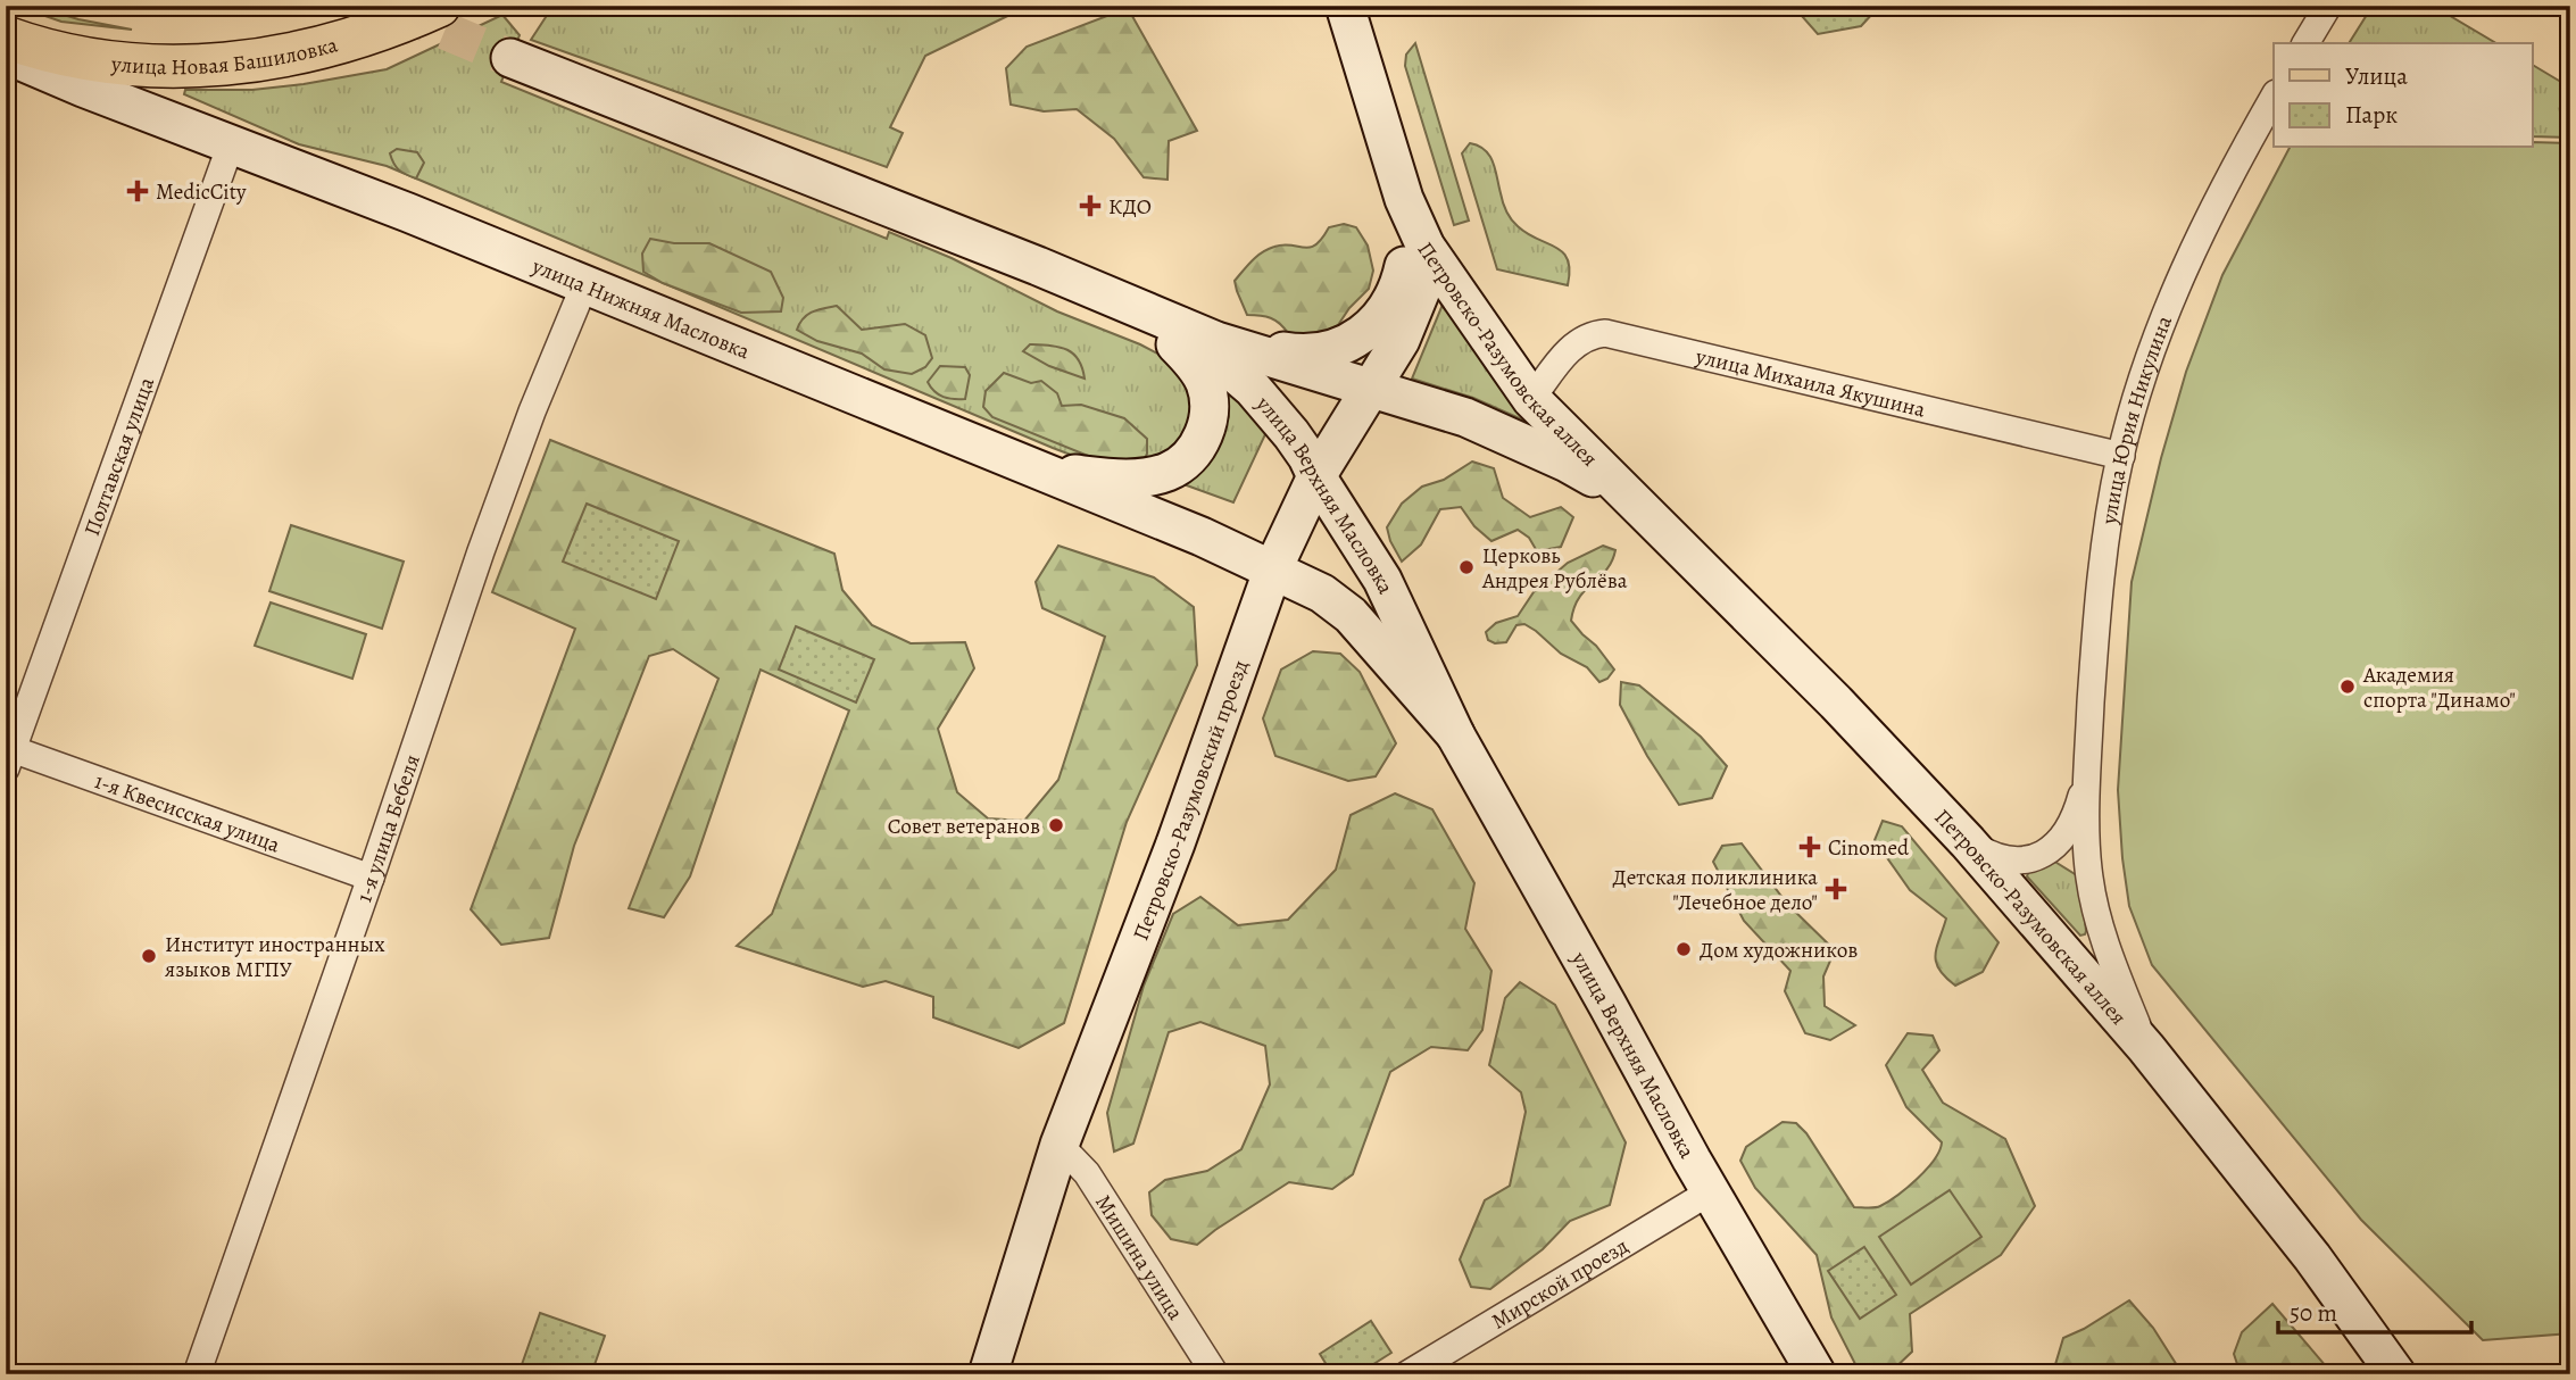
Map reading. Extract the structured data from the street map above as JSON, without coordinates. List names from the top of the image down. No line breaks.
{"streets":{"main road":["улица Новая Башиловка"],"street":["улица Нижняя Масловка","Петровско-Разумовская аллея","улица Михаила Якушина","улица Юрия Никулина","Полтавская улица","улица Верхняя Масловка","Петровско-Разумовский проезд","1-я Квесисская улица","1-я улица Бебеля","Мишина улица","Мирской проезд"]},"crossings":[["улица Нижняя Масловка","Полтавская улица"],["улица Нижняя Масловка","улица Верхняя Масловка"],["улица Нижняя Масловка","Петровско-Разумовский проезд"],["улица Нижняя Масловка","1-я улица Бебеля"],["Петровско-Разумовская аллея","улица Михаила Якушина"],["Петровско-Разумовская аллея","улица Юрия Никулина"],["Петровско-Разумовская аллея","Петровско-Разумовский проезд"],["улица Михаила Якушина","улица Юрия Никулина"],["Полтавская улица","1-я Квесисская улица"],["улица Верхняя Масловка","Петровско-Разумовский проезд"],["улица Верхняя Масловка","Мирской проезд"],["Петровско-Разумовский проезд","Мишина улица"],["1-я Квесисская улица","1-я улица Бебеля"]],"places":{"health":["MedicCity","КДО","Cinomed","Детская поликлиника \"Лечебное дело\""],"other":["Церковь Андрея Рублёва","Академия спорта \"Динамо\"","Совет ветеранов","Дом художников","Институт иностранных языков МГПУ"]},"legend":["Улица","Парк"],"scale_bar":"50 m"}
